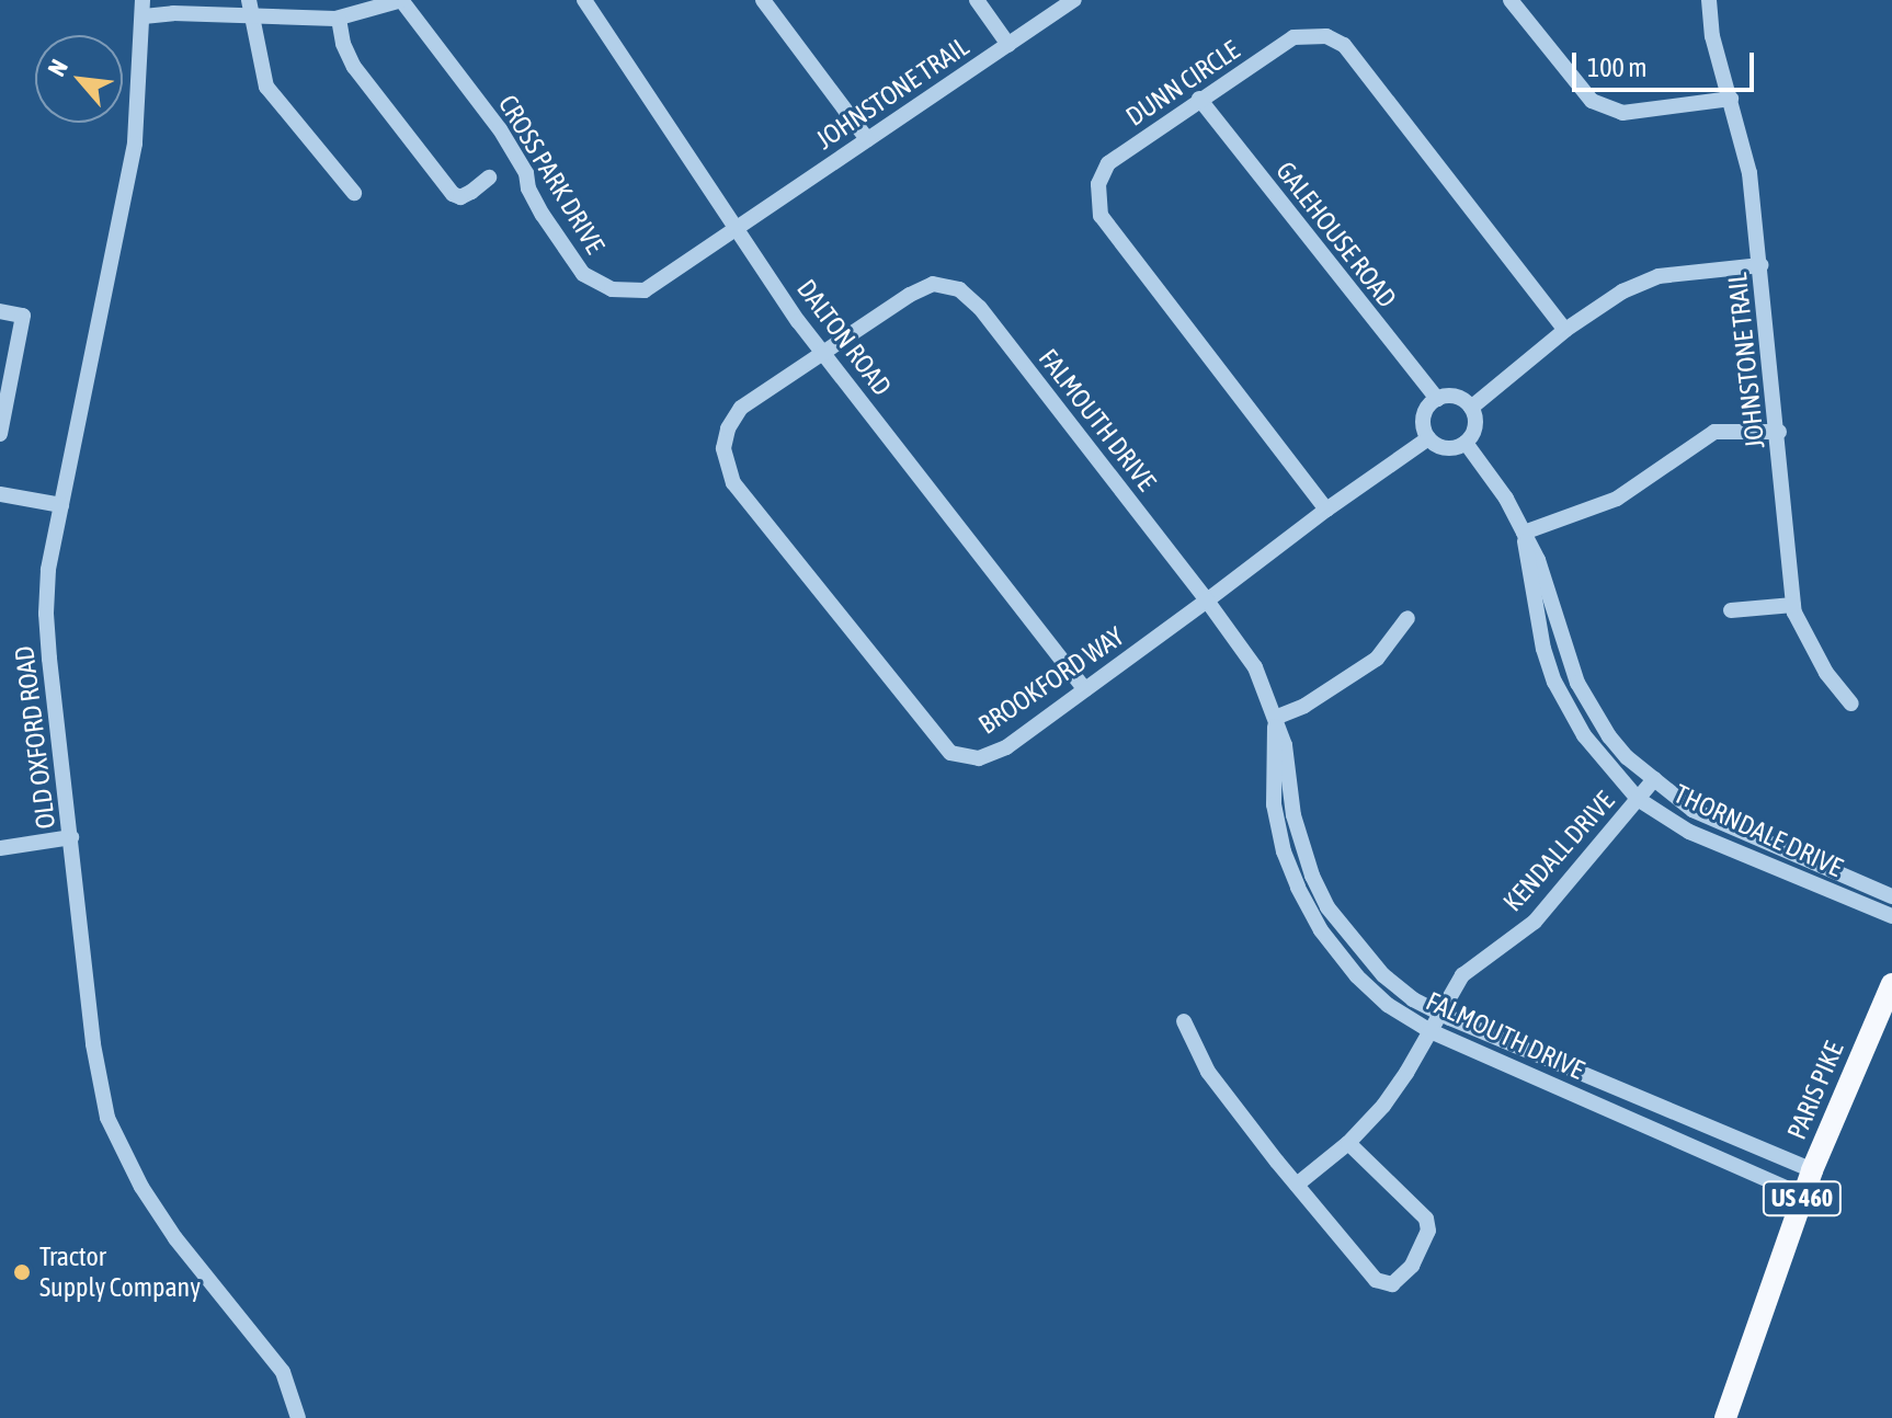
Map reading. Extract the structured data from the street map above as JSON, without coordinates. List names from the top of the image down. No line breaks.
{"streets":{"main road":["PARIS PIKE","US 460"],"street":["DUNN CIRCLE","JOHNSTONE TRAIL","CROSS PARK DRIVE","GALEHOUSE ROAD","DALTON ROAD","FALMOUTH DRIVE","BROOKFORD WAY","OLD OXFORD ROAD","THORNDALE DRIVE","KENDALL DRIVE"]},"crossings":[["DUNN CIRCLE","GALEHOUSE ROAD"],["DUNN CIRCLE","BROOKFORD WAY"],["JOHNSTONE TRAIL","CROSS PARK DRIVE"],["JOHNSTONE TRAIL","DALTON ROAD"],["CROSS PARK DRIVE","DALTON ROAD"],["GALEHOUSE ROAD","BROOKFORD WAY"],["GALEHOUSE ROAD","THORNDALE DRIVE"],["DALTON ROAD","FALMOUTH DRIVE"],["DALTON ROAD","BROOKFORD WAY"],["FALMOUTH DRIVE","BROOKFORD WAY"],["FALMOUTH DRIVE","KENDALL DRIVE"],["FALMOUTH DRIVE","PARIS PIKE"],["BROOKFORD WAY","THORNDALE DRIVE"],["THORNDALE DRIVE","KENDALL DRIVE"]],"places":["Tractor Supply Company"],"scale_bar":"100 m","north":"top left"}
